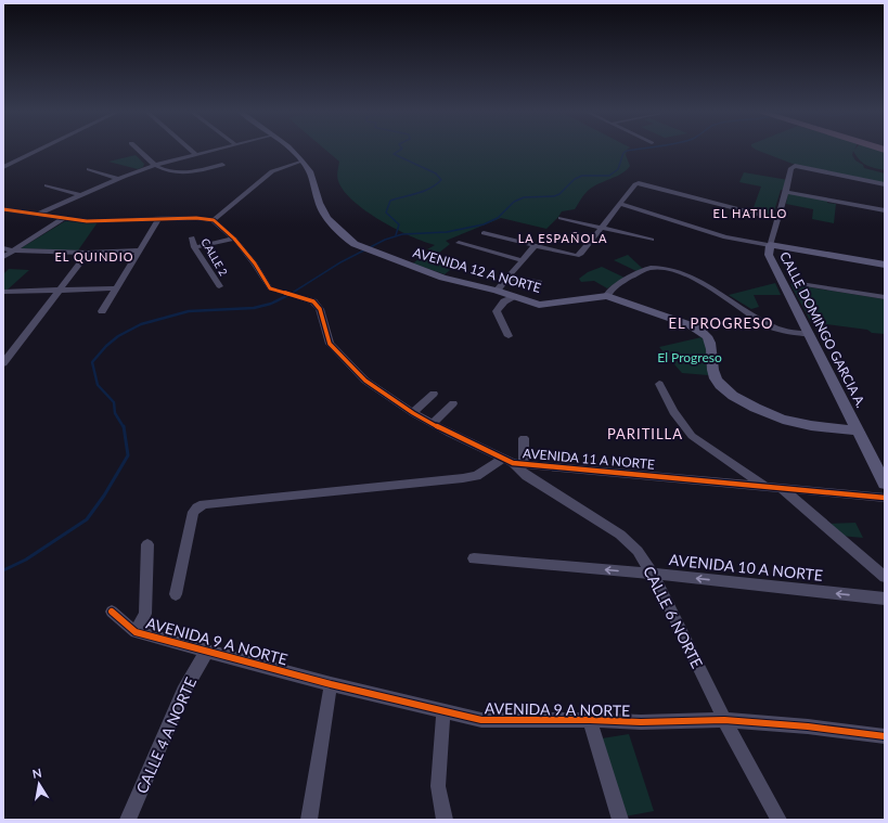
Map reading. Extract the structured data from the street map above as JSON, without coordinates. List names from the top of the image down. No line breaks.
{"streets":{"street":["CALLE 2","AVENIDA 12 A NORTE","CALLE DOMINGO GARCIA A.","AVENIDA 11 A NORTE","AVENIDA 10 A NORTE","CALLE 6 NORTE","AVENIDA 9 A NORTE","CALLE 4 A NORTE"]},"crossings":[["AVENIDA 12 A NORTE","CALLE DOMINGO GARCIA A."],["AVENIDA 11 A NORTE","CALLE 6 NORTE"],["AVENIDA 10 A NORTE","CALLE 6 NORTE"],["CALLE 6 NORTE","AVENIDA 9 A NORTE"],["AVENIDA 9 A NORTE","CALLE 4 A NORTE"]],"one_way":["AVENIDA 10 A NORTE"],"districts":["EL HATILLO","LA ESPAÑOLA","EL QUINDIO","EL PROGRESO","PARITILLA"],"parks":["El Progreso"],"north":"top"}
